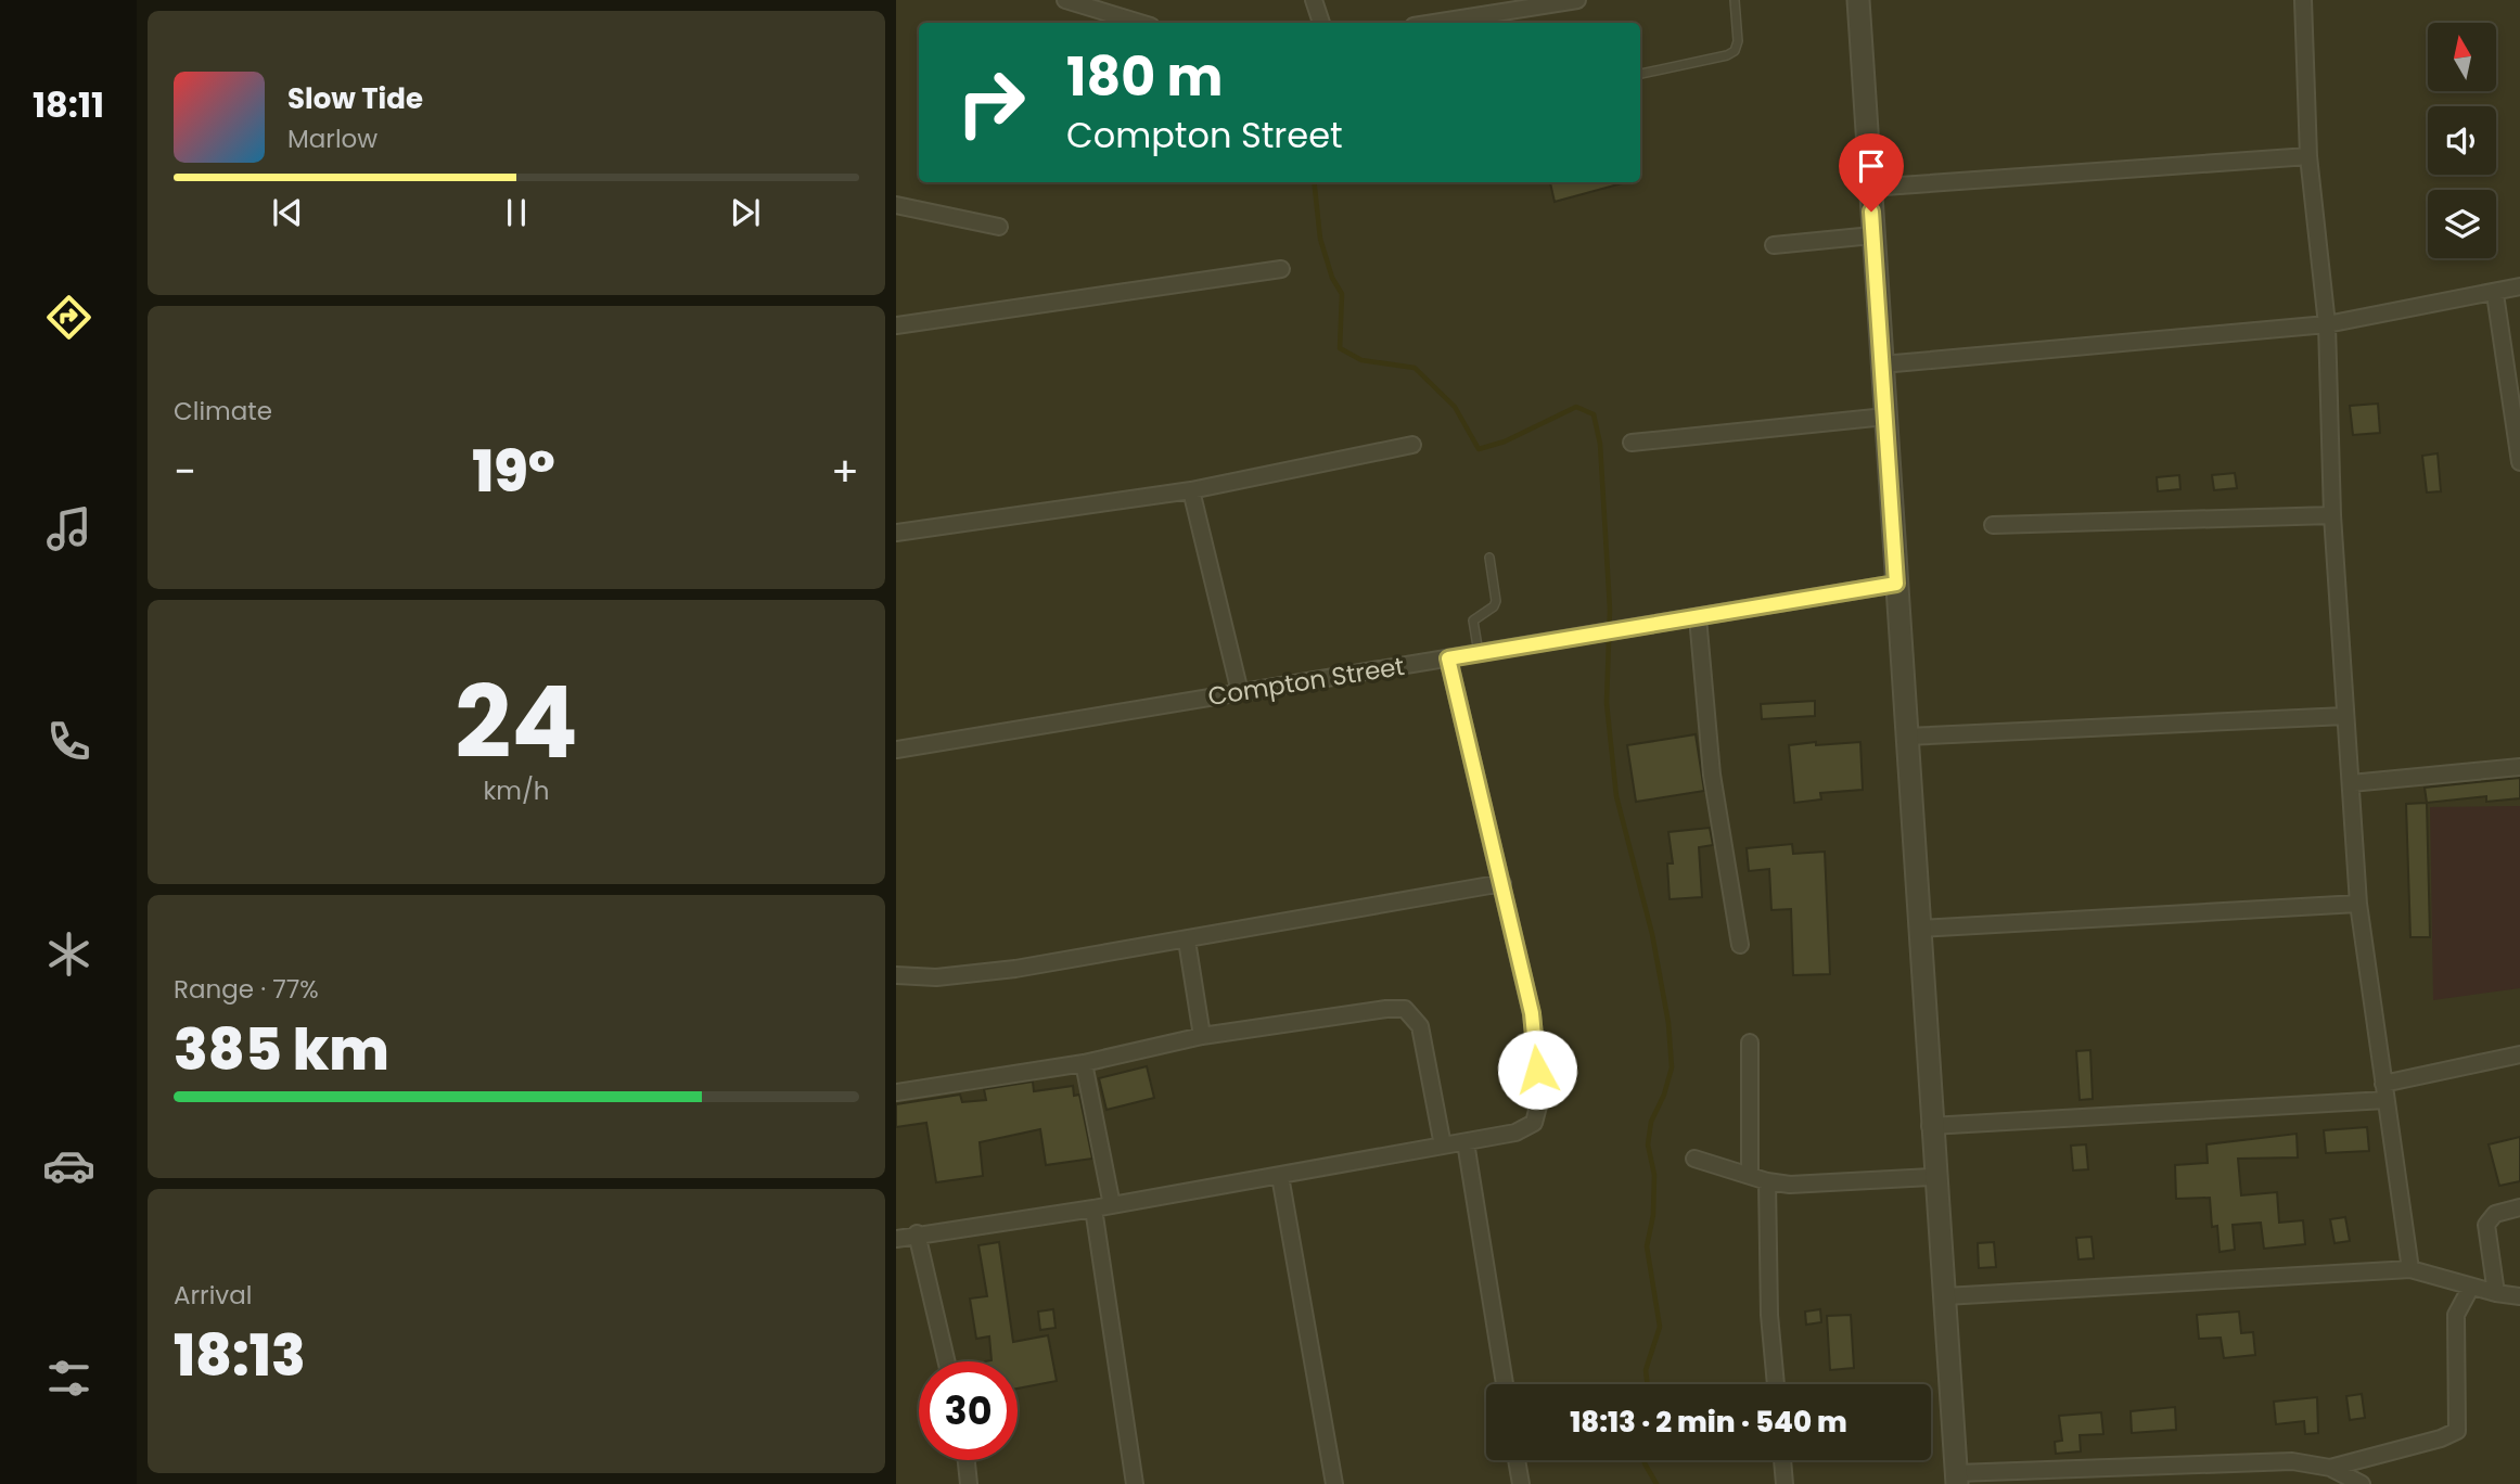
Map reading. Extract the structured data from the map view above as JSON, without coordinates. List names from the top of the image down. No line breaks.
{"streets":{"street":["Compton Street"]},"north":"top","page":{"tabs":"18:11","turn":["180 m","Compton Street"],"song":["Slow Tide","Marlow"],"tile":["Climate",["24","km/h"],["Range · 77%","385 km"],["Arrival","18:13"]],"heat":["−","19°","+"],"limit":"30","trip":"18:13 · 2 min · 540 m"}}
